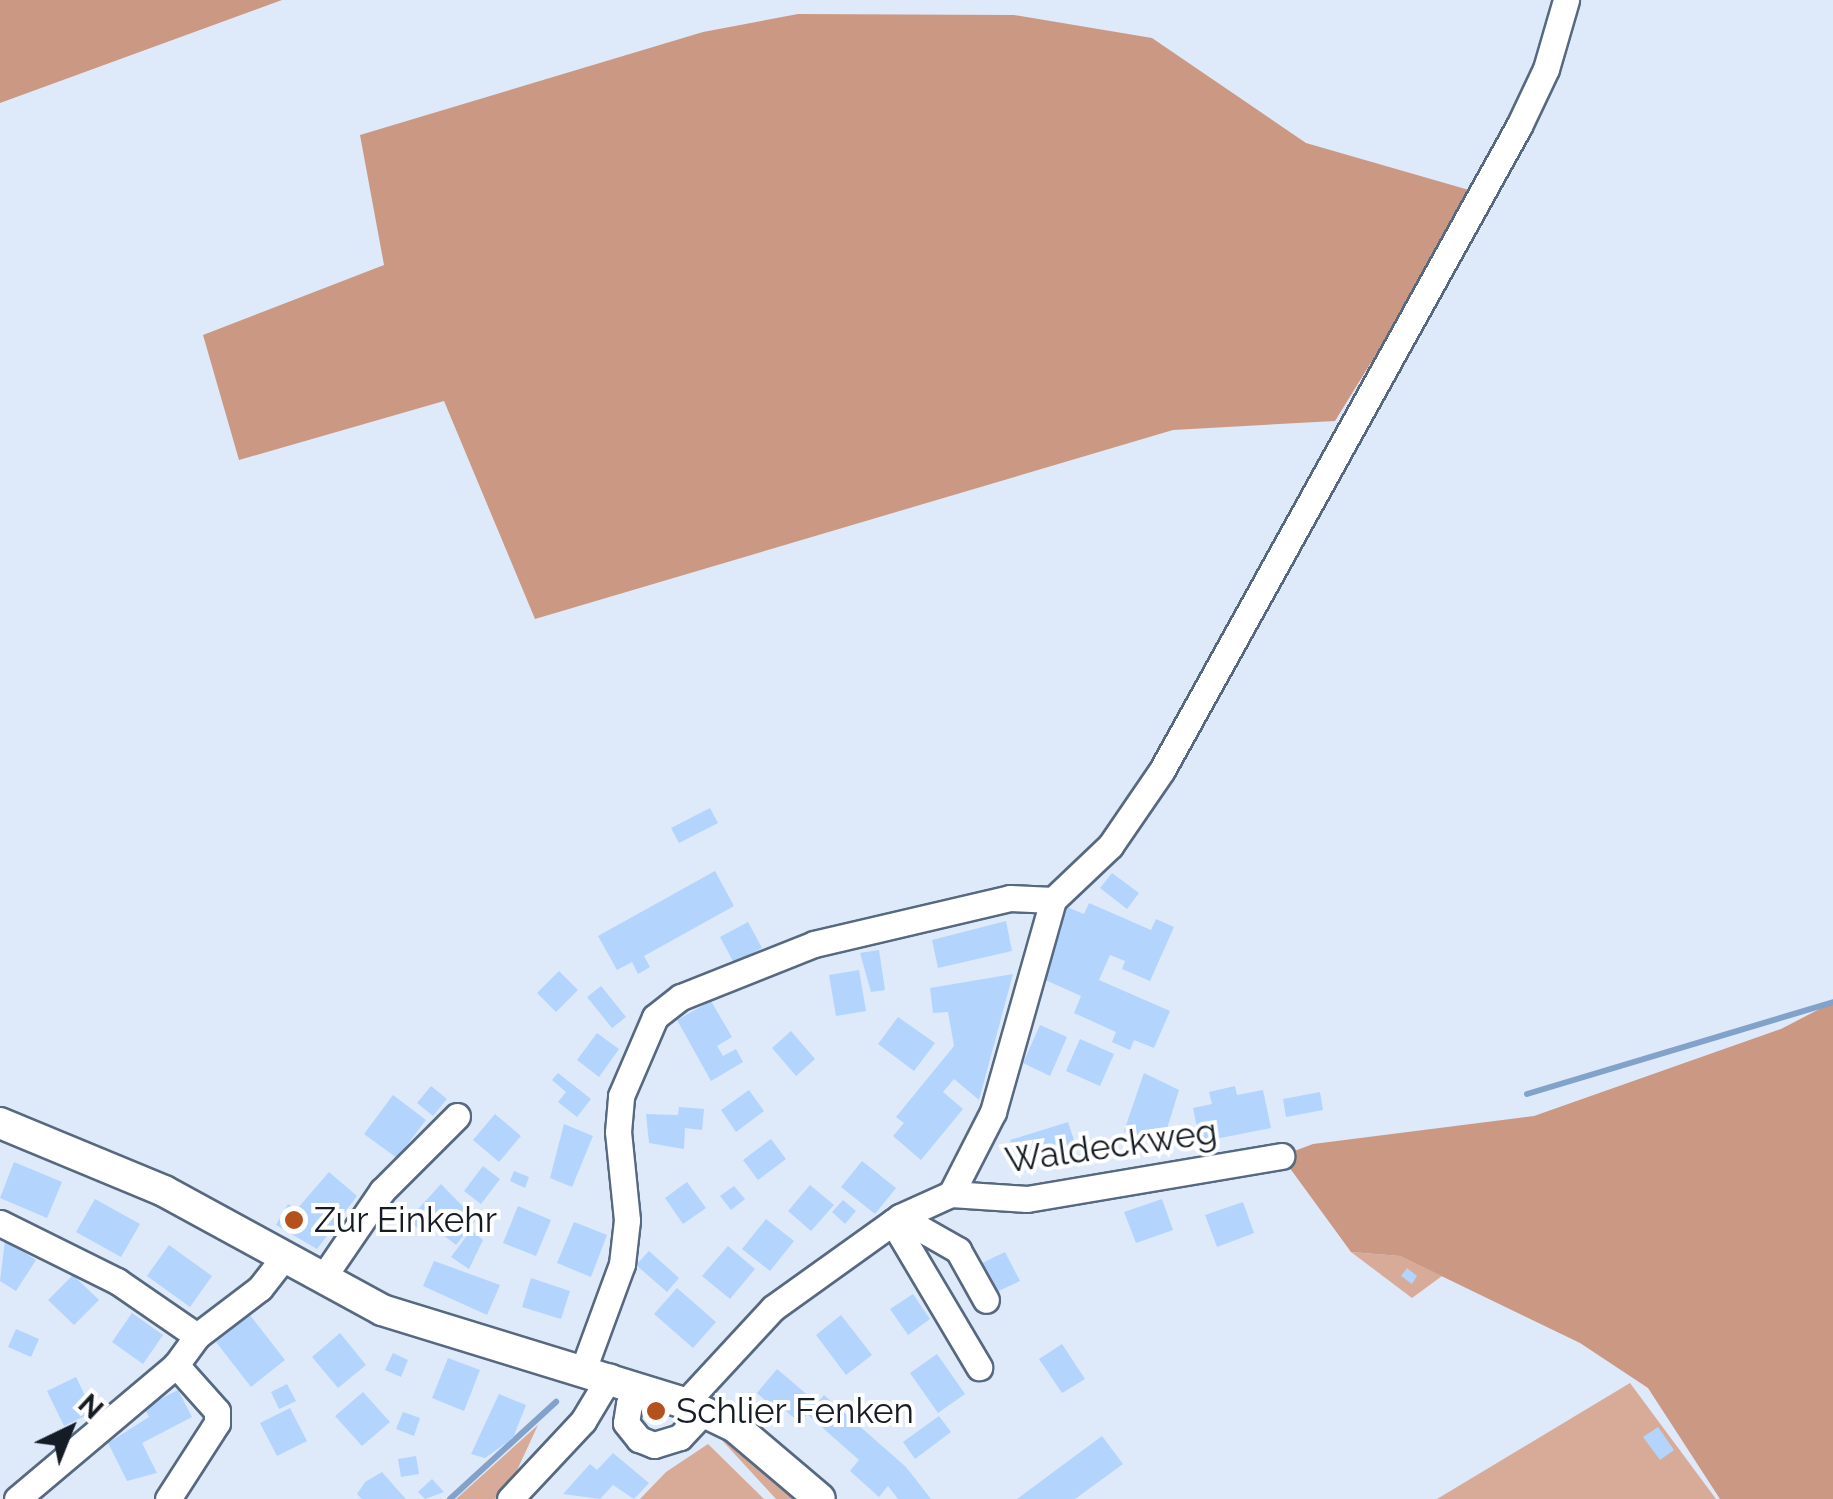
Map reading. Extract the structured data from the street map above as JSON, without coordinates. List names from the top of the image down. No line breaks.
{"streets":{"street":["Waldeckweg"]},"places":["Zur Einkehr","Schlier Fenken"],"north":"top right"}
